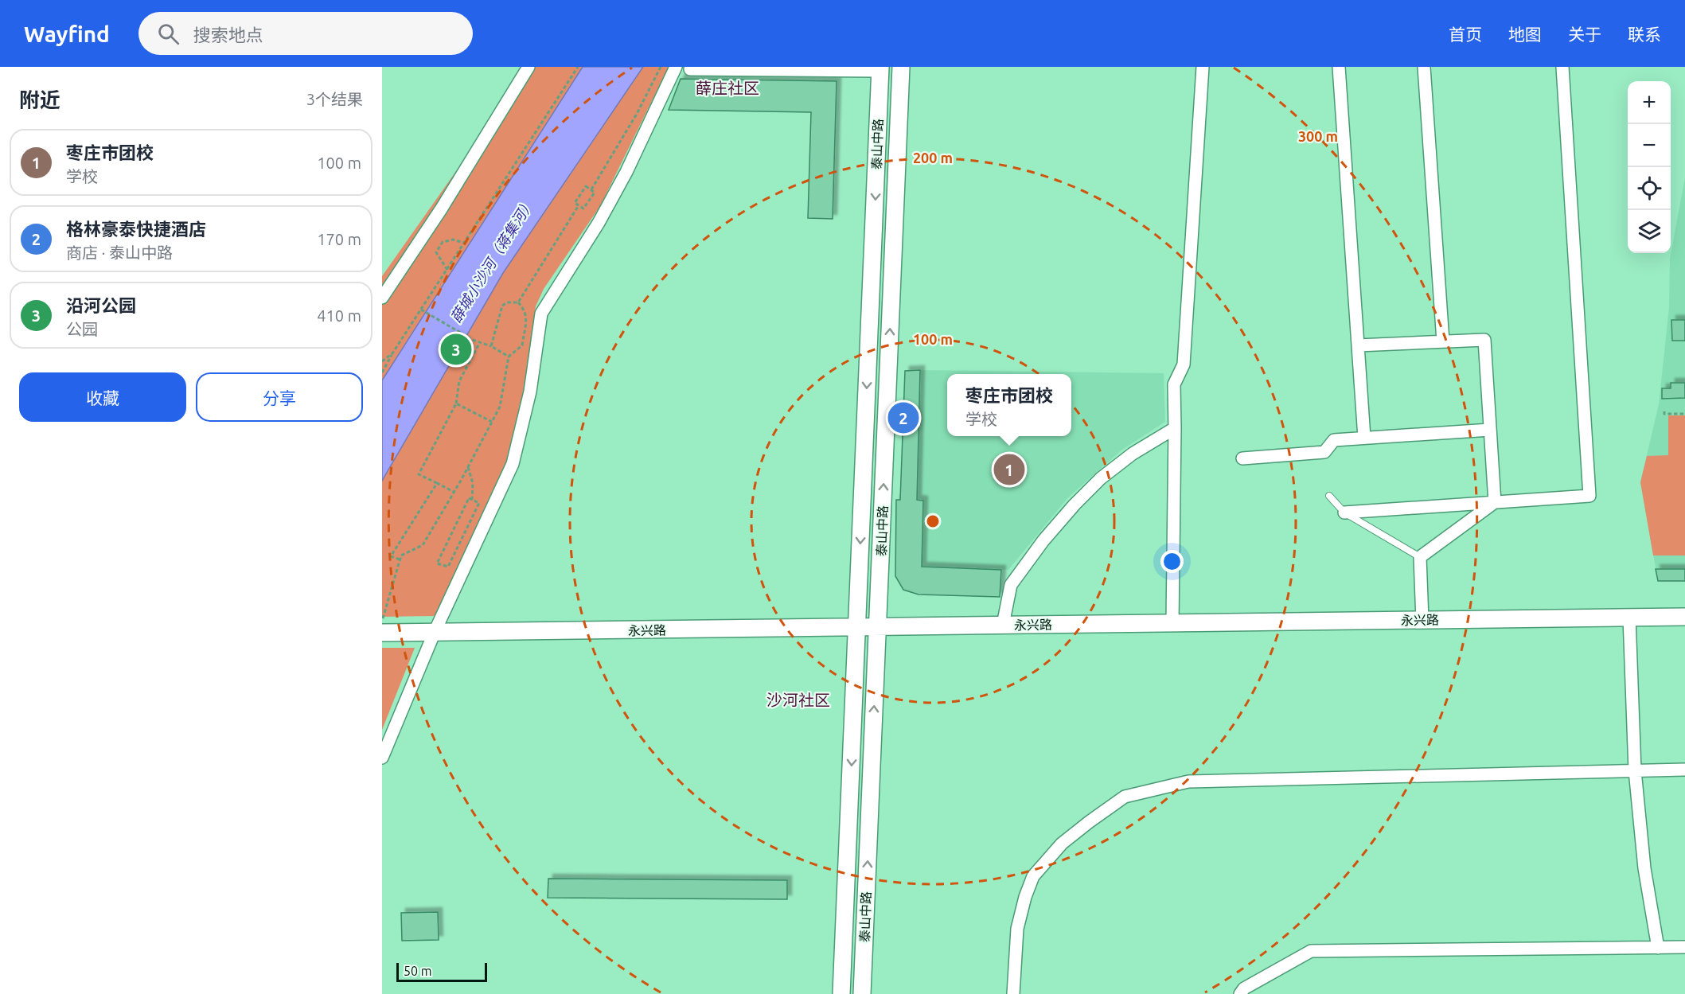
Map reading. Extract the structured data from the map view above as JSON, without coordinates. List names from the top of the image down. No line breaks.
{"streets":{"main road":["泰山中路","永兴路"]},"crossings":[["泰山中路","永兴路"]],"districts":["薛庄社区","沙河社区"],"water":["薛城小沙河（蒋集河）"],"scale_bar":"50 m","page":{"header":"Wayfind","search":"搜索地点","nav":["首页","地图","关于","联系"],"heading":["附近","3个结果"],"map_buttons":["+","−"],"list":[{"mark":"1","name":"枣庄市团校","note":"学校","value":"100 m"},{"mark":"2","name":"格林豪泰快捷酒店","note":"商店 · 泰山中路","value":"170 m"},{"mark":"3","name":"沿河公园","note":"公园","value":"410 m"}],"pins":["3","2","1"],"buttons":["收藏","分享"],"popup":["枣庄市团校","学校"],"scale":"50 m"},"rings":["300 m","200 m","100 m"]}
